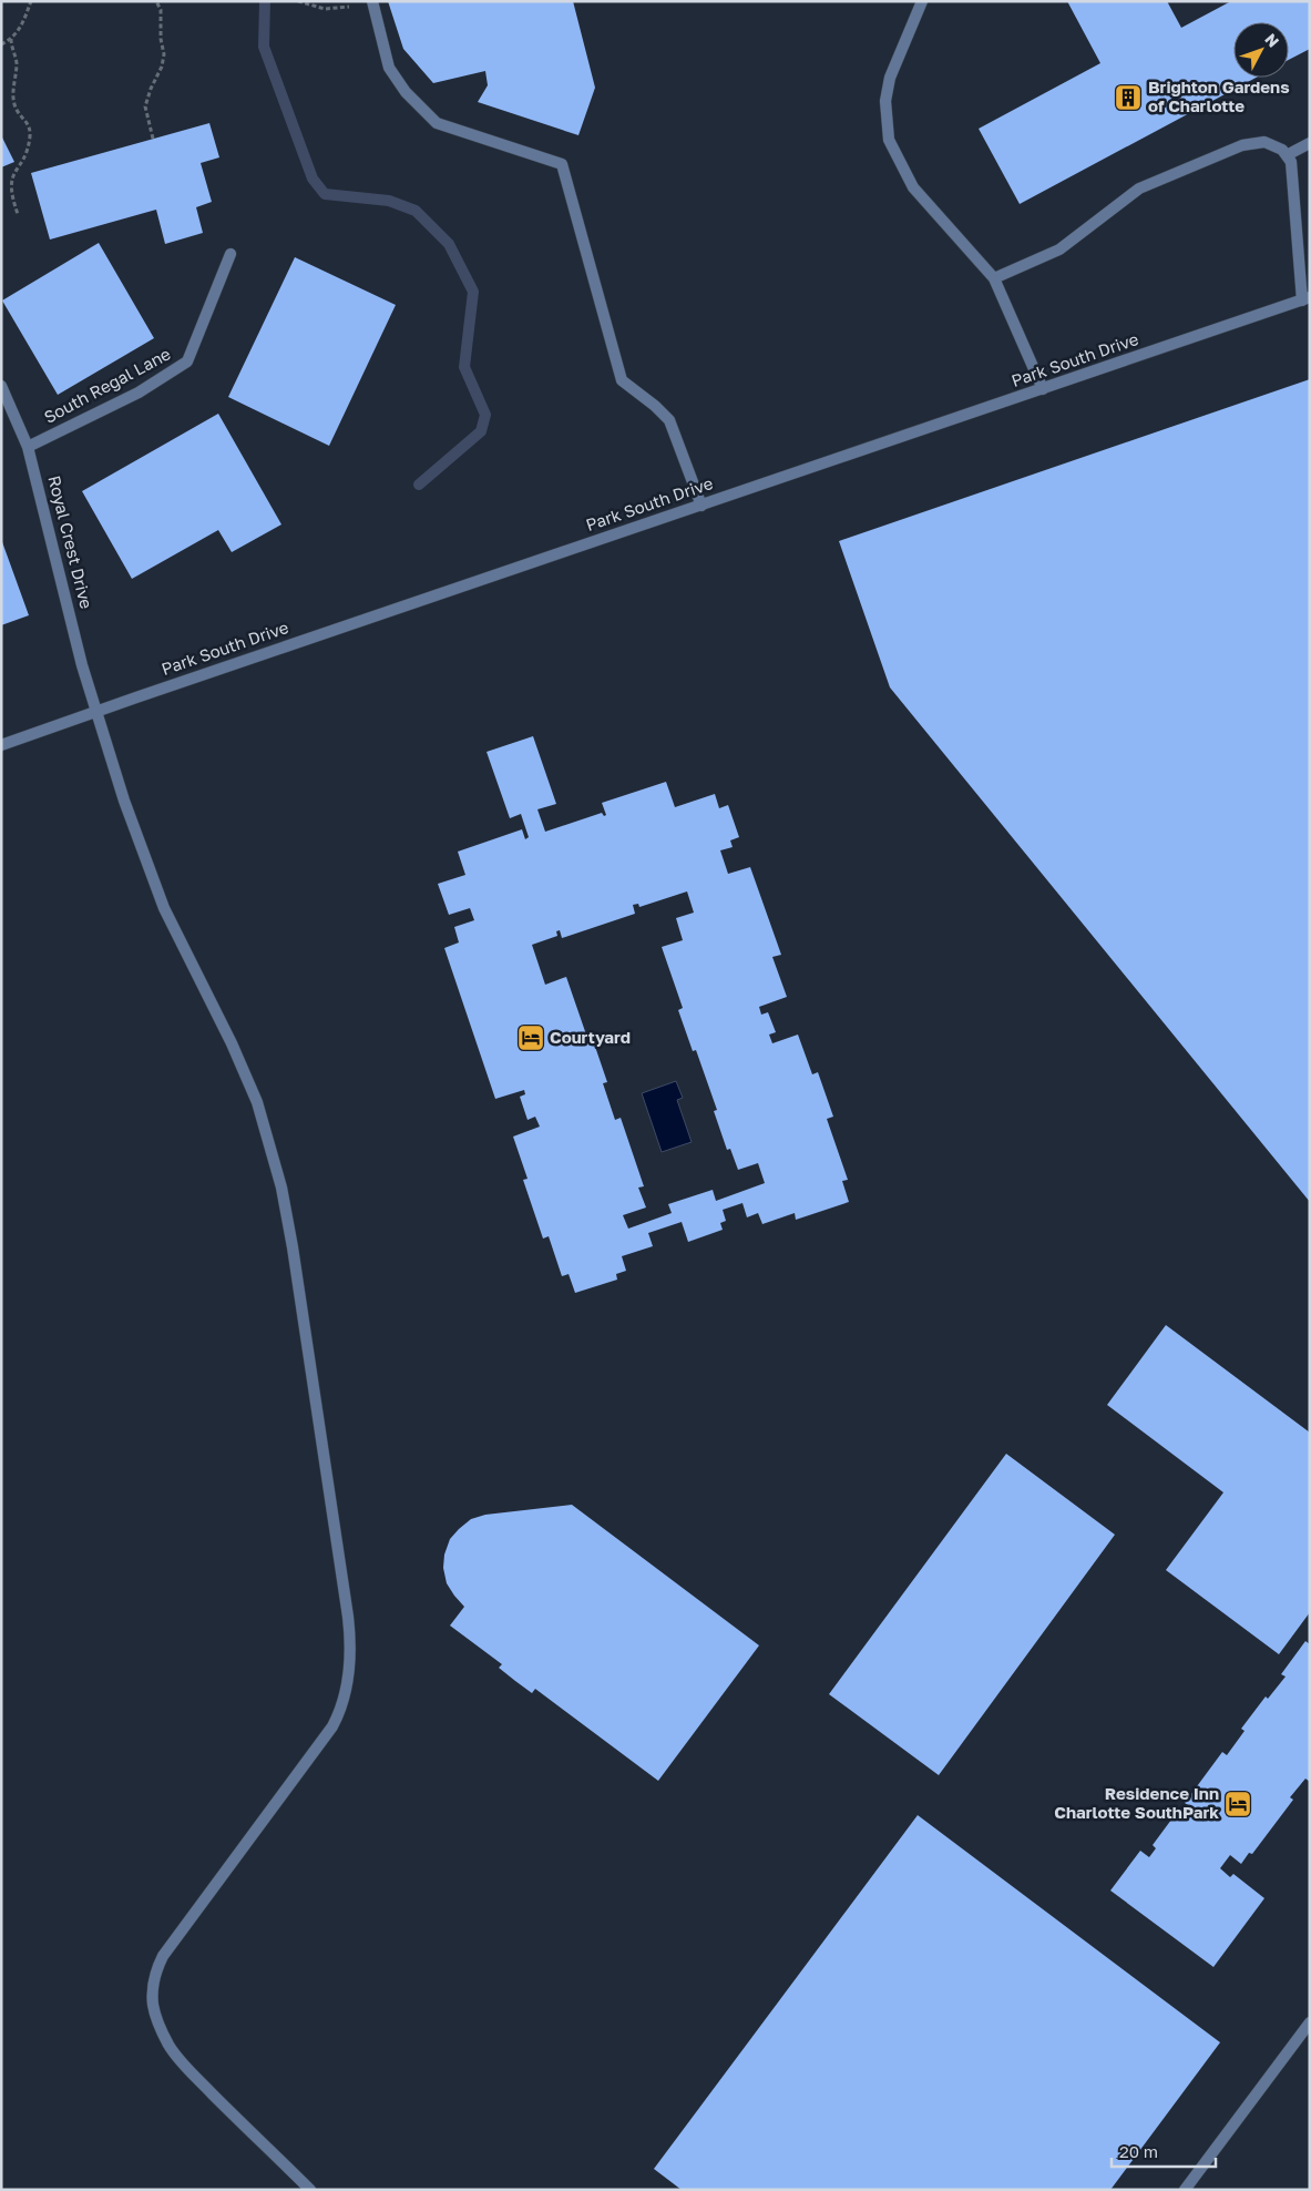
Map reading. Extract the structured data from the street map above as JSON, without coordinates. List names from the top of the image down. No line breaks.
{"streets":{"street":["Park South Drive","South Regal Lane","Royal Crest Drive"]},"crossings":[["Park South Drive","Royal Crest Drive"],["South Regal Lane","Royal Crest Drive"]],"places":{"building":["Brighton Gardens of Charlotte"],"hotel":["Courtyard","Residence Inn Charlotte SouthPark"]},"scale_bar":"20 m","north":"top right"}
